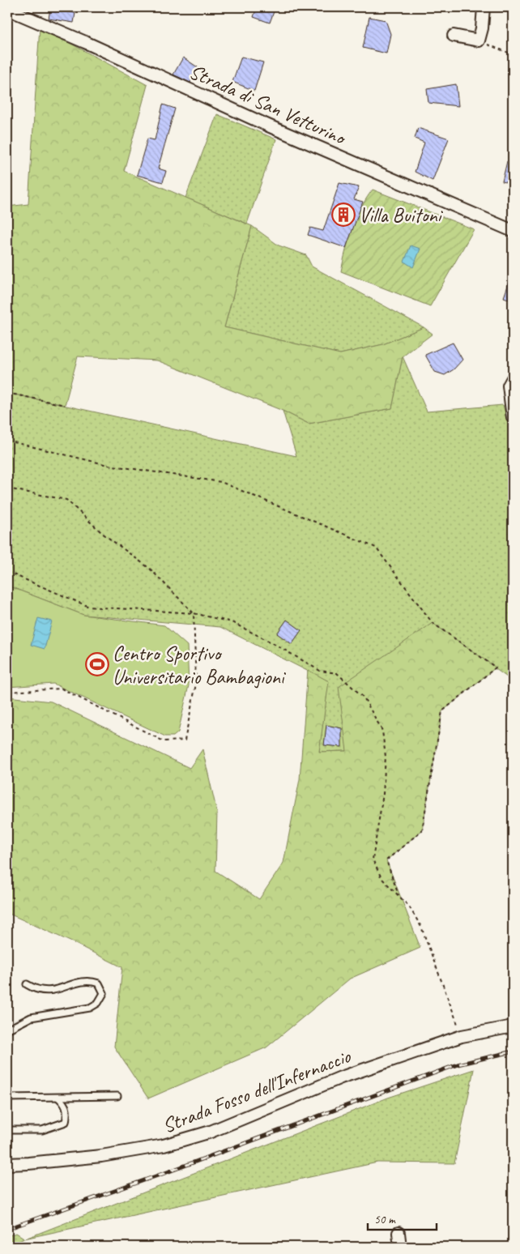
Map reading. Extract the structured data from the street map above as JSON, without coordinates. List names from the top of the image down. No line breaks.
{"streets":{"street":["Strada di San Vetturino","Strada Fosso dell'Infernaccio"]},"places":{"building":["Villa Buitoni"],"sports":["Centro Sportivo Universitario Bambagioni"]},"scale_bar":"50 m"}
